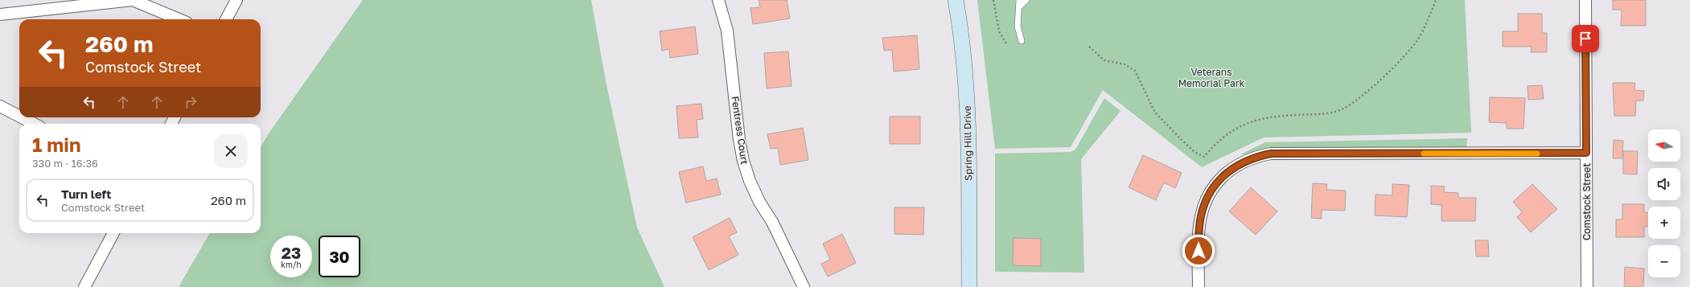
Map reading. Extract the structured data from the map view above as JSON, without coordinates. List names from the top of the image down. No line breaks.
{"streets":{"main road":["Spring Hill Drive"],"street":["Fentress Court","Comstock Street"]},"parks":["Veterans Memorial Park"],"north":"left","page":{"turn":["260 m","Comstock Street"],"heading":["1 min","330 m · 16:36"],"map_buttons":["+","−"],"list":[{"name":"Turn left","note":"Comstock Street","value":"260 m"}],"speed":"23 km/h","limit":"30"}}
